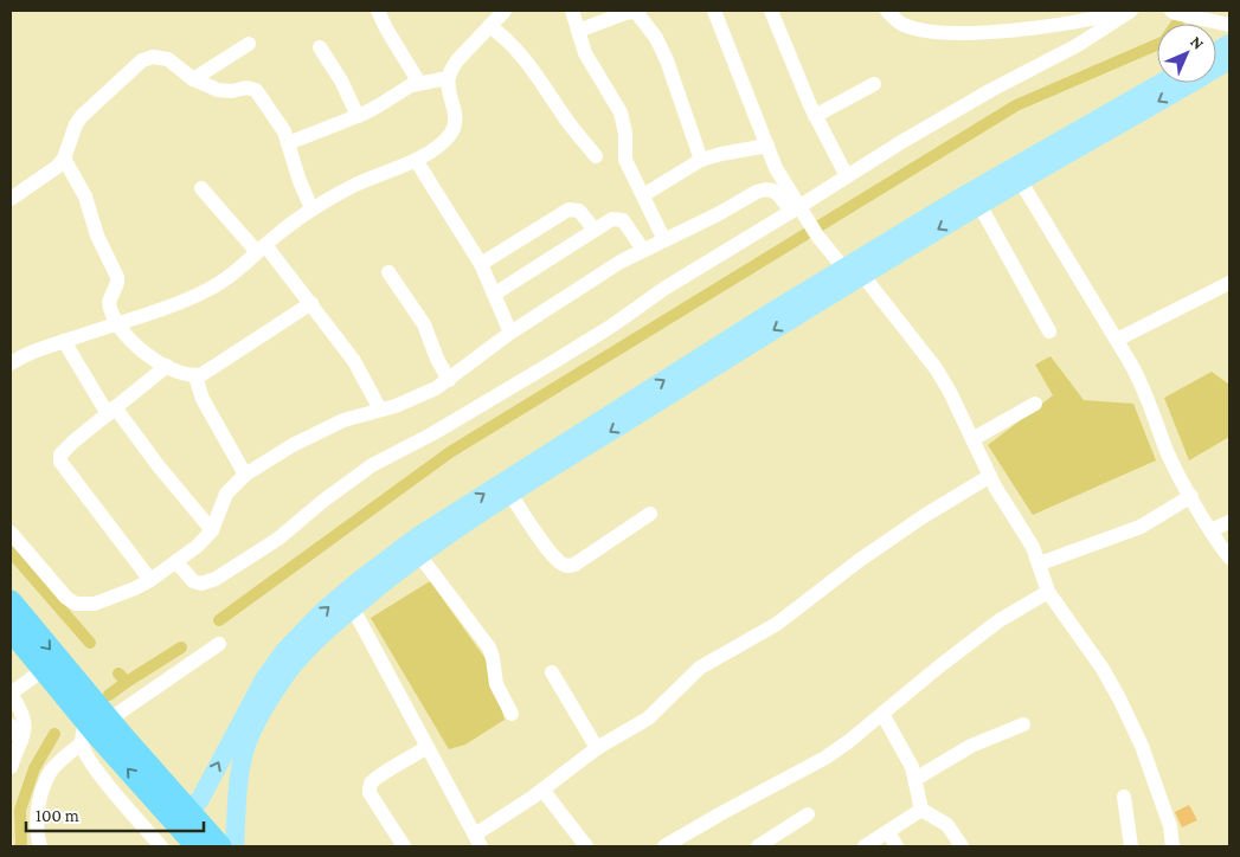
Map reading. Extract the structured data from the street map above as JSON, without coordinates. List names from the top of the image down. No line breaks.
{"scale_bar":"100 m","north":"top right"}
